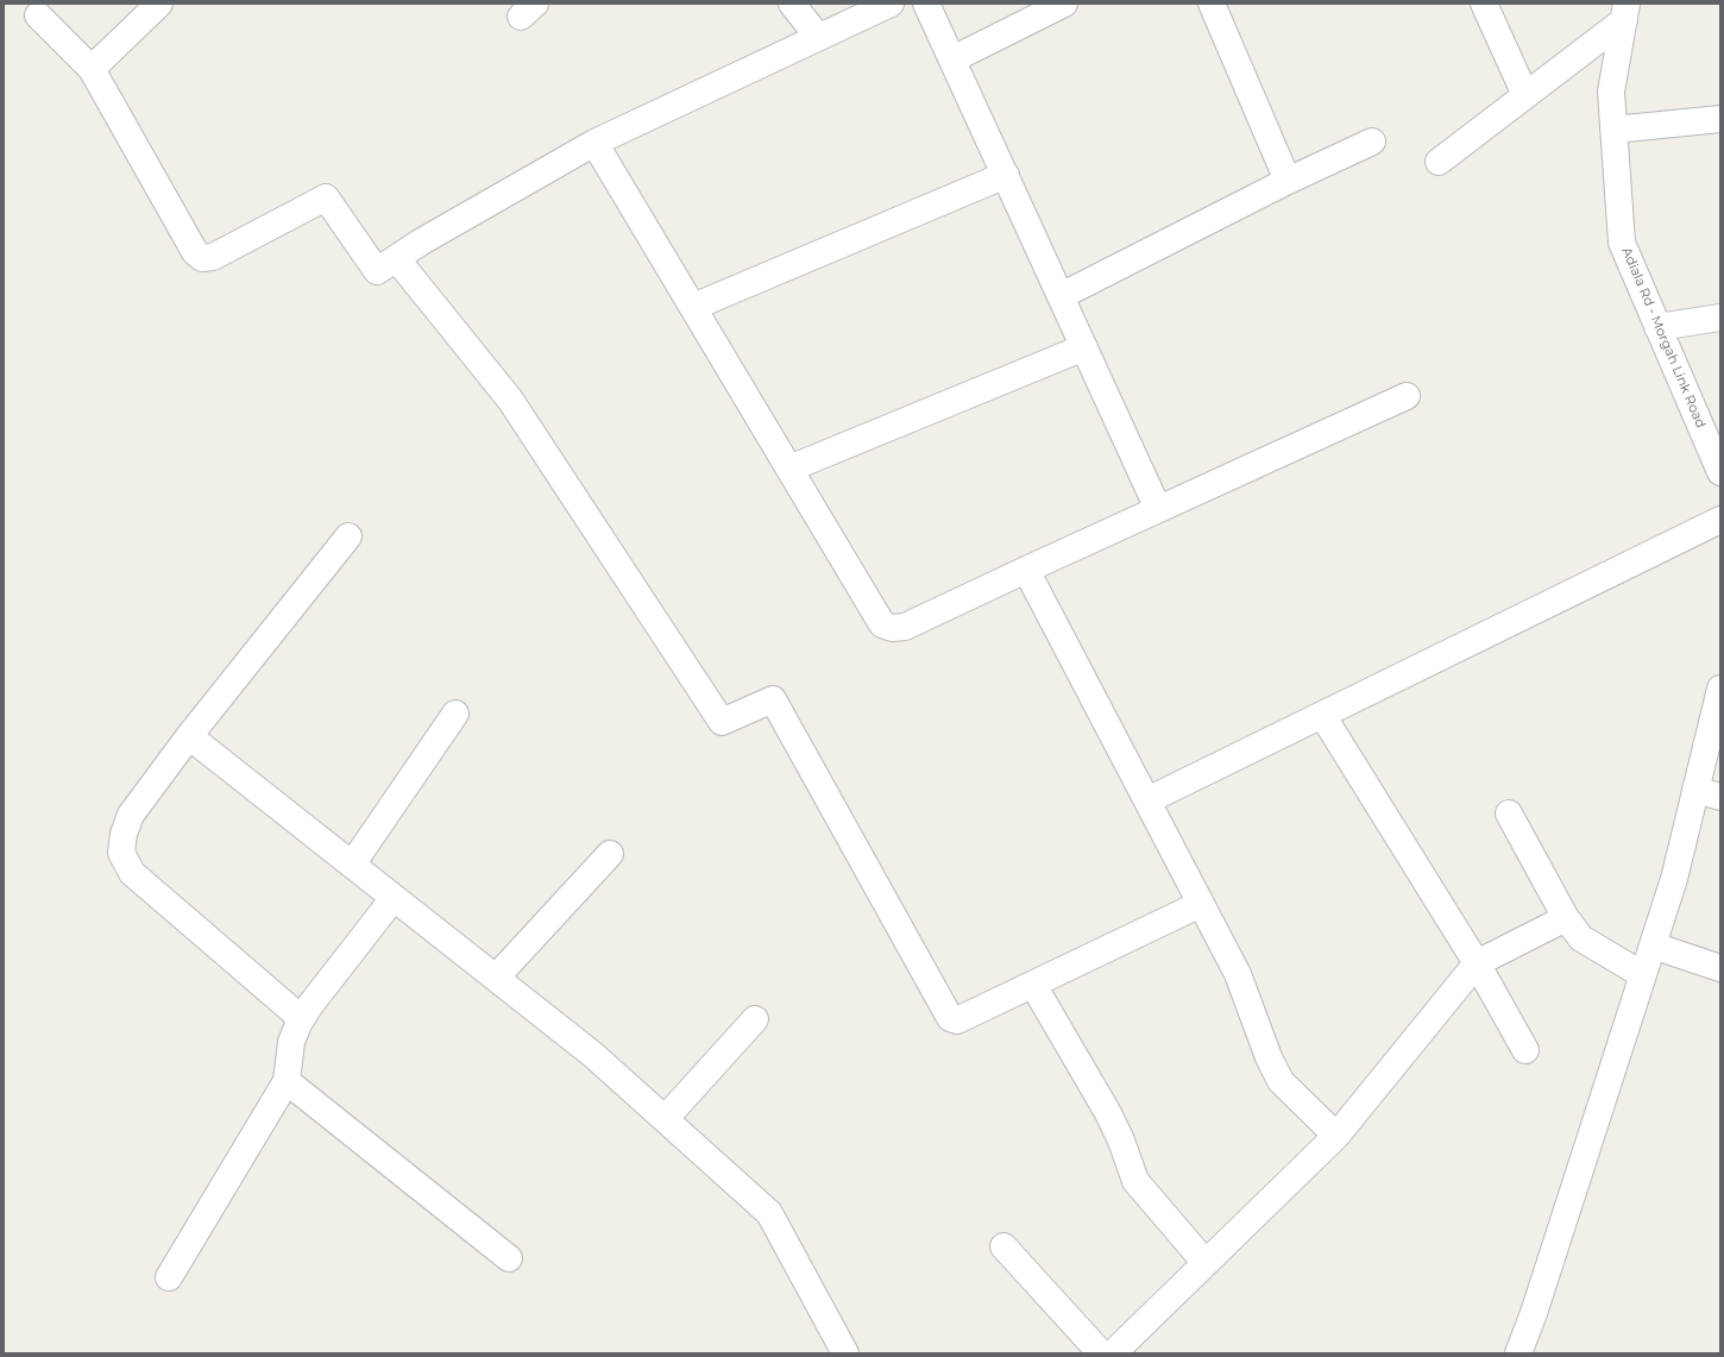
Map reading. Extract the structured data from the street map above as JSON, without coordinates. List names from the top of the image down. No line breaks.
{"streets":{"street":["Adiala Rd - Morgah Link Road"]}}
